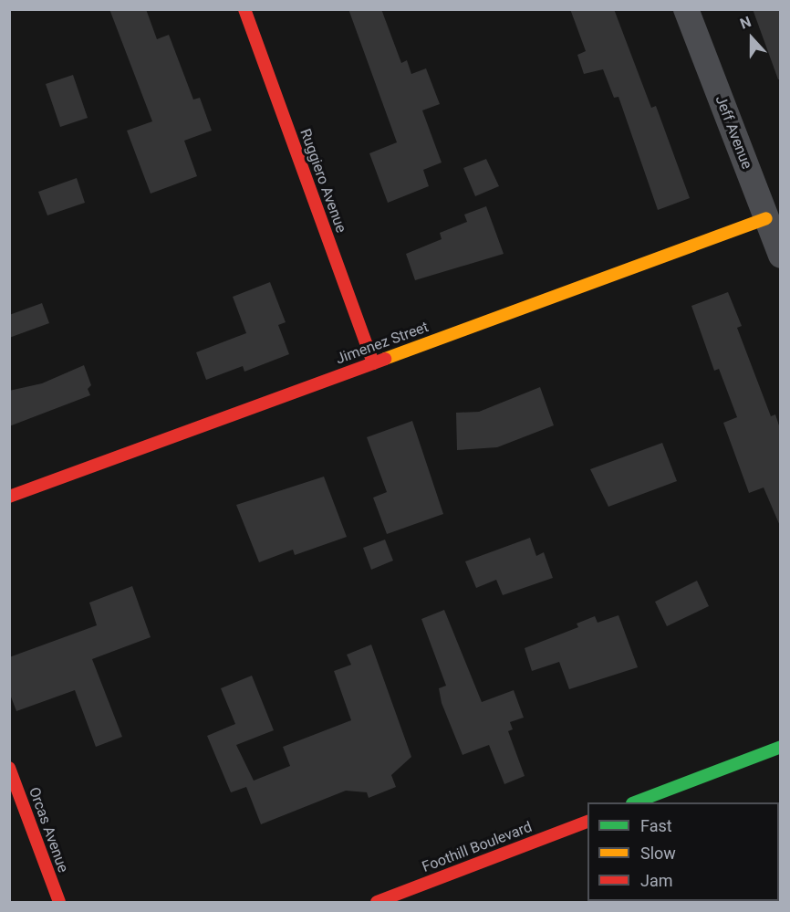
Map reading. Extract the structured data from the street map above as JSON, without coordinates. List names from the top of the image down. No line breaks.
{"streets":{"street":["Jeff Avenue","Ruggiero Avenue","Jimenez Street","Orcas Avenue","Foothill Boulevard"]},"crossings":[["Jeff Avenue","Jimenez Street"],["Ruggiero Avenue","Jimenez Street"]],"legend":["Fast","Slow","Jam"],"north":"top"}
